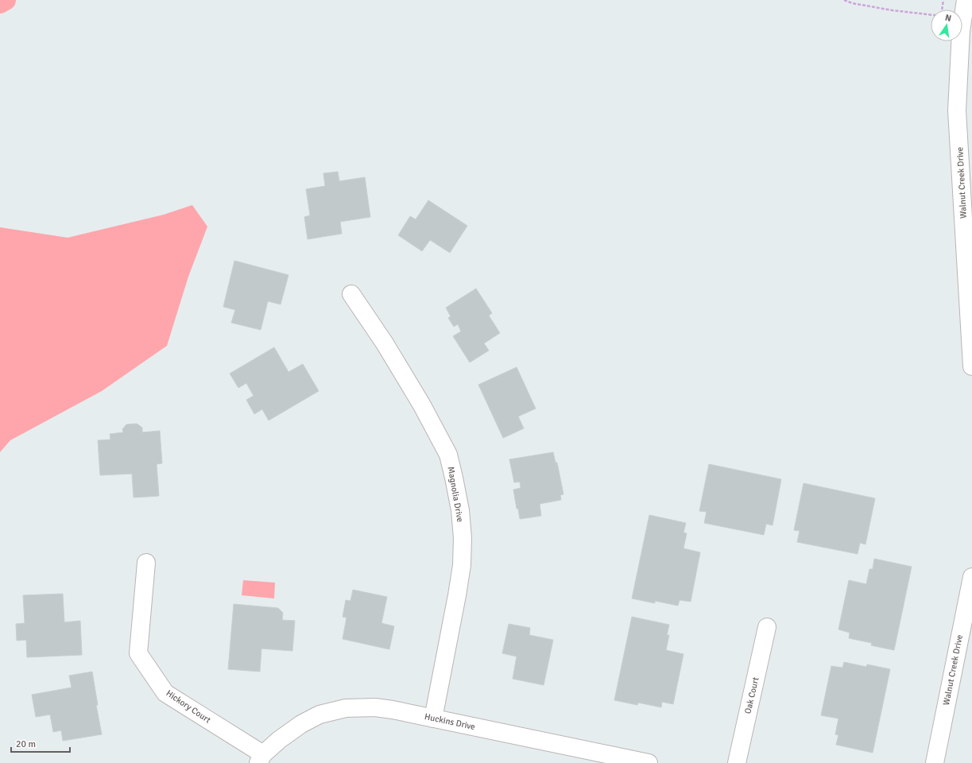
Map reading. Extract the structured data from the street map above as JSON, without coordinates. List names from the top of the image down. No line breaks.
{"streets":{"street":["Walnut Creek Drive","Magnolia Drive","Oak Court","Hickory Court","Huckins Drive"]},"crossings":[["Magnolia Drive","Huckins Drive"],["Hickory Court","Huckins Drive"]],"scale_bar":"20 m","north":"top"}
